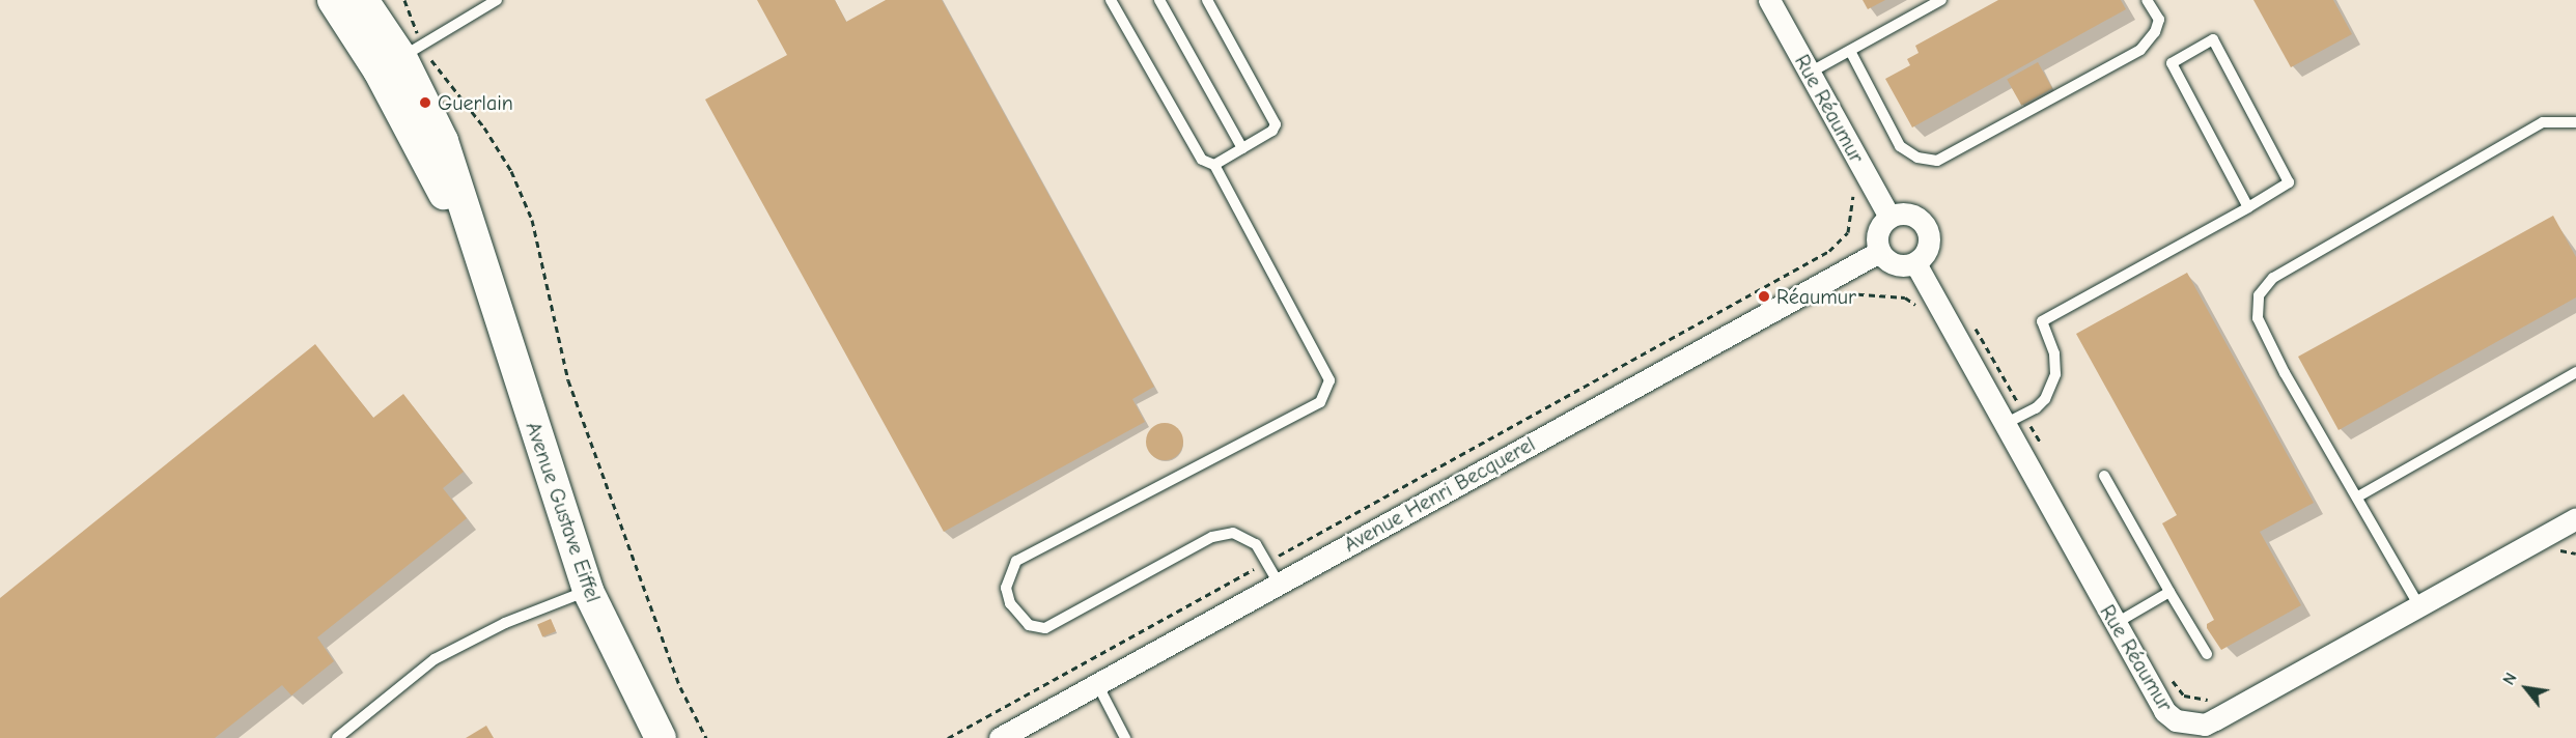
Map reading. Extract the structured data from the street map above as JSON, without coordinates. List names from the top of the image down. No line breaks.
{"streets":{"street":["Rue Réaumur","Avenue Henri Becquerel","Avenue Gustave Eiffel"]},"crossings":[["Rue Réaumur","Avenue Henri Becquerel"]],"places":["Guerlain","Réaumur"],"north":"top left"}
